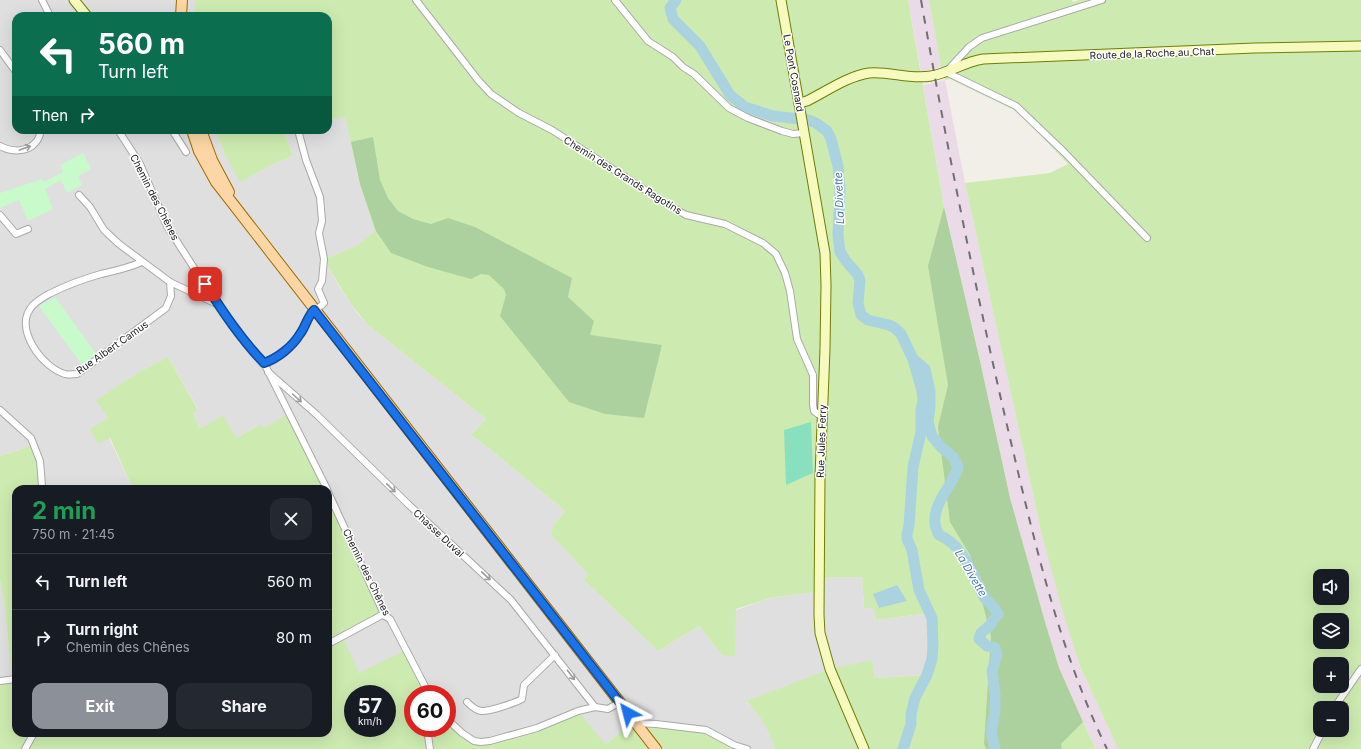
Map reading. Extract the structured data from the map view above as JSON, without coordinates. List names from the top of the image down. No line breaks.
{"streets":{"main road":["Route de la Roche au Chat","Le Pont Cosnard","Rue Jules Ferry"],"street":["Chemin des Grands Ragotins","Chemin des Chênes","Rue Albert Camus","Chasse Duval"]},"crossings":[["Route de la Roche au Chat","Le Pont Cosnard"],["Le Pont Cosnard","Rue Jules Ferry"],["Chemin des Grands Ragotins","Rue Jules Ferry"],["Chemin des Chênes","Chasse Duval"]],"one_way":["Chasse Duval"],"water":["La Divette"],"page":{"turn":["560 m","Turn left"],"then":"Then","heading":["2 min","750 m · 21:45"],"list":[{"name":"Turn left","value":"560 m"},{"name":"Turn right","note":"Chemin des Chênes","value":"80 m"}],"map_buttons":["+","−"],"buttons":["Exit","Share"],"speed":"57 km/h","limit":"60"}}
